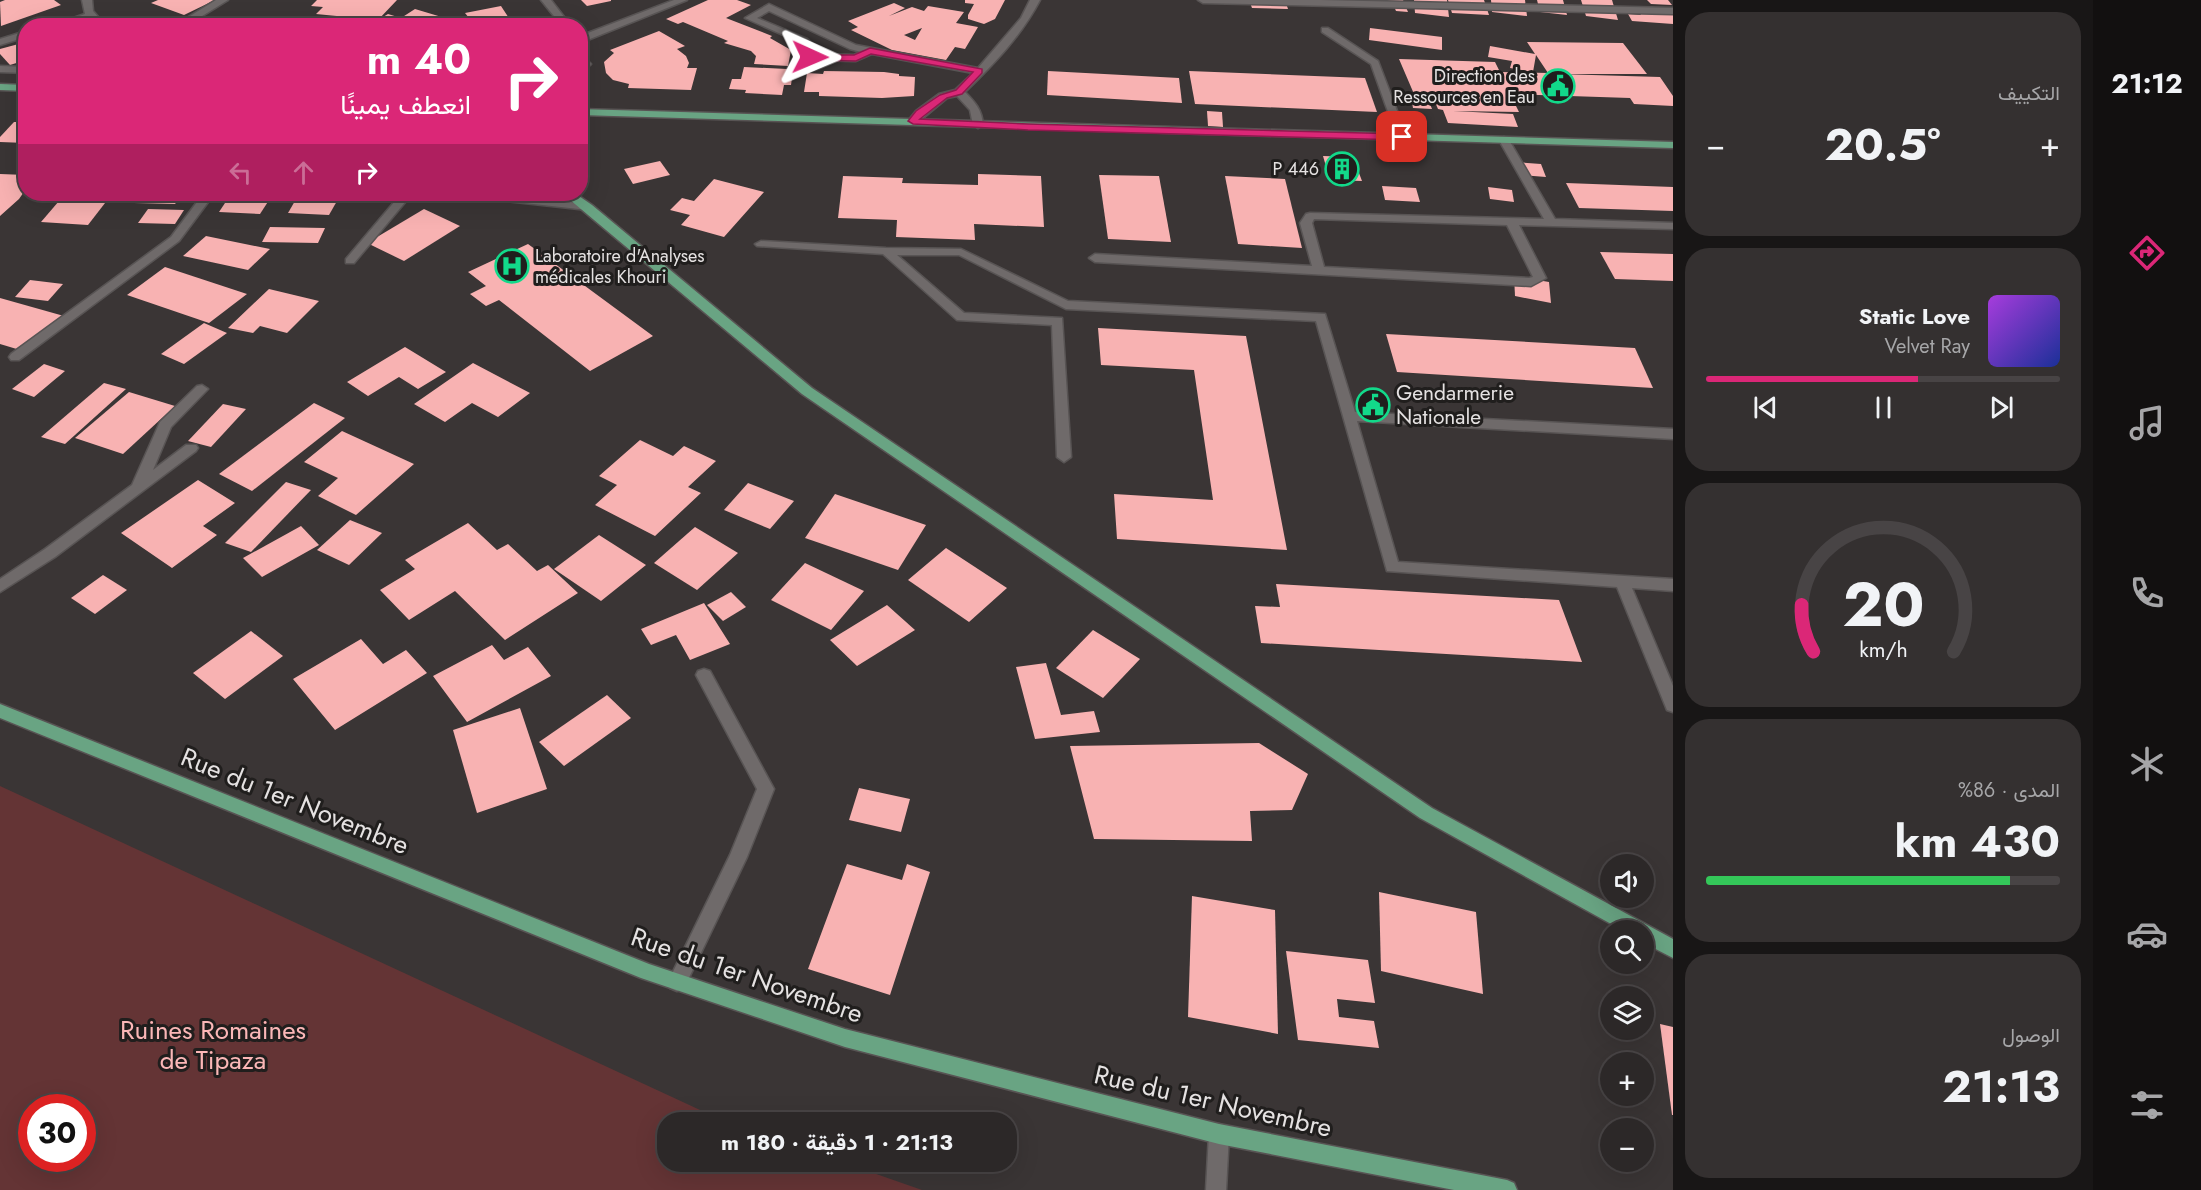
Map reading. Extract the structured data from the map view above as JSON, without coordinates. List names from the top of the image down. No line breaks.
{"streets":{"main road":["Rue du 1er Novembre"]},"parks":["Ruines Romaines de Tipaza"],"places":{"public building":["Direction des Ressources en Eau","Gendarmerie Nationale"],"building":["P 446"],"hospital":["Laboratoire d'Analyses médicales Khouri"]},"page":{"tabs":"21:12","tile":["التكييف",["المدى · 86%","430 km"],["الوصول","21:13"]],"turn":["40 m","انعطف يمينًا"],"heat":["−","20.5°","+"],"song":["Static Love","Velvet Ray"],"map_buttons":["+","−"],"limit":"30","trip":"21:13 · 1 دقيقة · 180 m","gauge":["20","km/h"]}}
